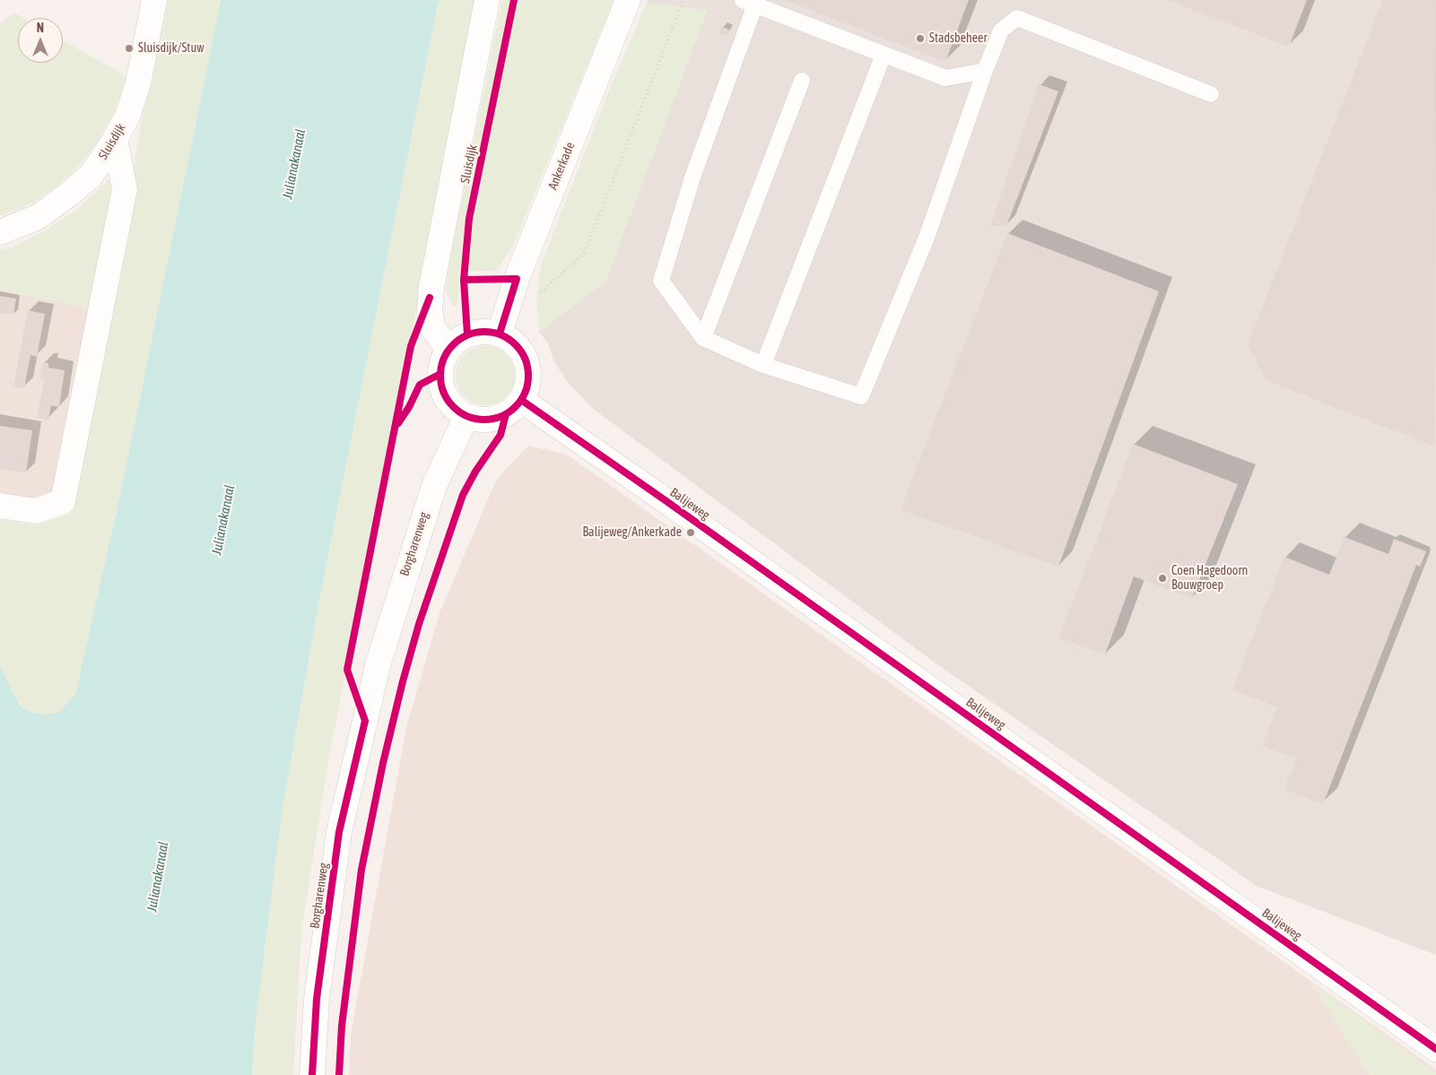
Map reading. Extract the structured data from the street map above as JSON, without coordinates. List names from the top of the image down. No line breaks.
{"streets":{"street":["Sluisdijk","Ankerkade","Balijeweg","Borgharenweg"]},"crossings":[["Sluisdijk","Ankerkade"],["Sluisdijk","Balijeweg"],["Sluisdijk","Borgharenweg"],["Ankerkade","Balijeweg"],["Ankerkade","Borgharenweg"],["Balijeweg","Borgharenweg"]],"water":["Julianakanaal"],"places":["Stadsbeheer","Sluisdijk/Stuw","Balijeweg/Ankerkade","Coen Hagedoorn Bouwgroep"],"north":"top"}
